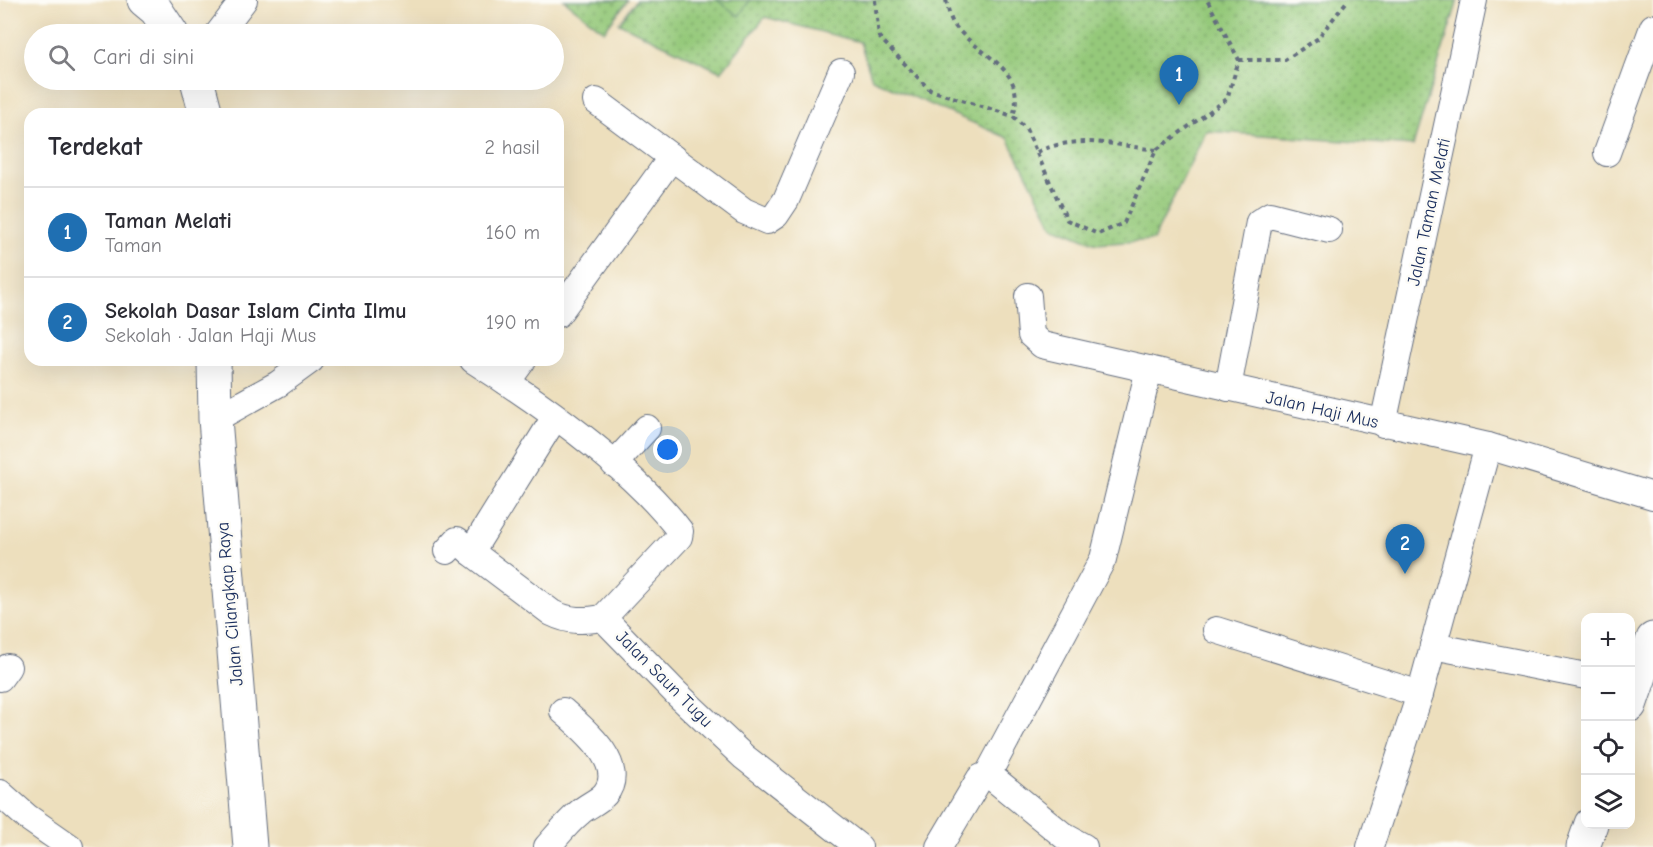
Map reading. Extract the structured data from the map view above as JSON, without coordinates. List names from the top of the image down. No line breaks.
{"streets":{"street":["Jalan Taman Melati","Jalan Haji Mus","Jalan Cilangkap Raya","Jalan Saun Tugu"]},"crossings":[["Jalan Taman Melati","Jalan Haji Mus"]],"page":{"search":"Cari di sini","pins":["1","2"],"heading":["Terdekat","2 hasil"],"list":[{"mark":"1","name":"Taman Melati","note":"Taman","value":"160 m"},{"mark":"2","name":"Sekolah Dasar Islam Cinta Ilmu","note":"Sekolah · Jalan Haji Mus","value":"190 m"}],"map_buttons":["+","−"]}}
